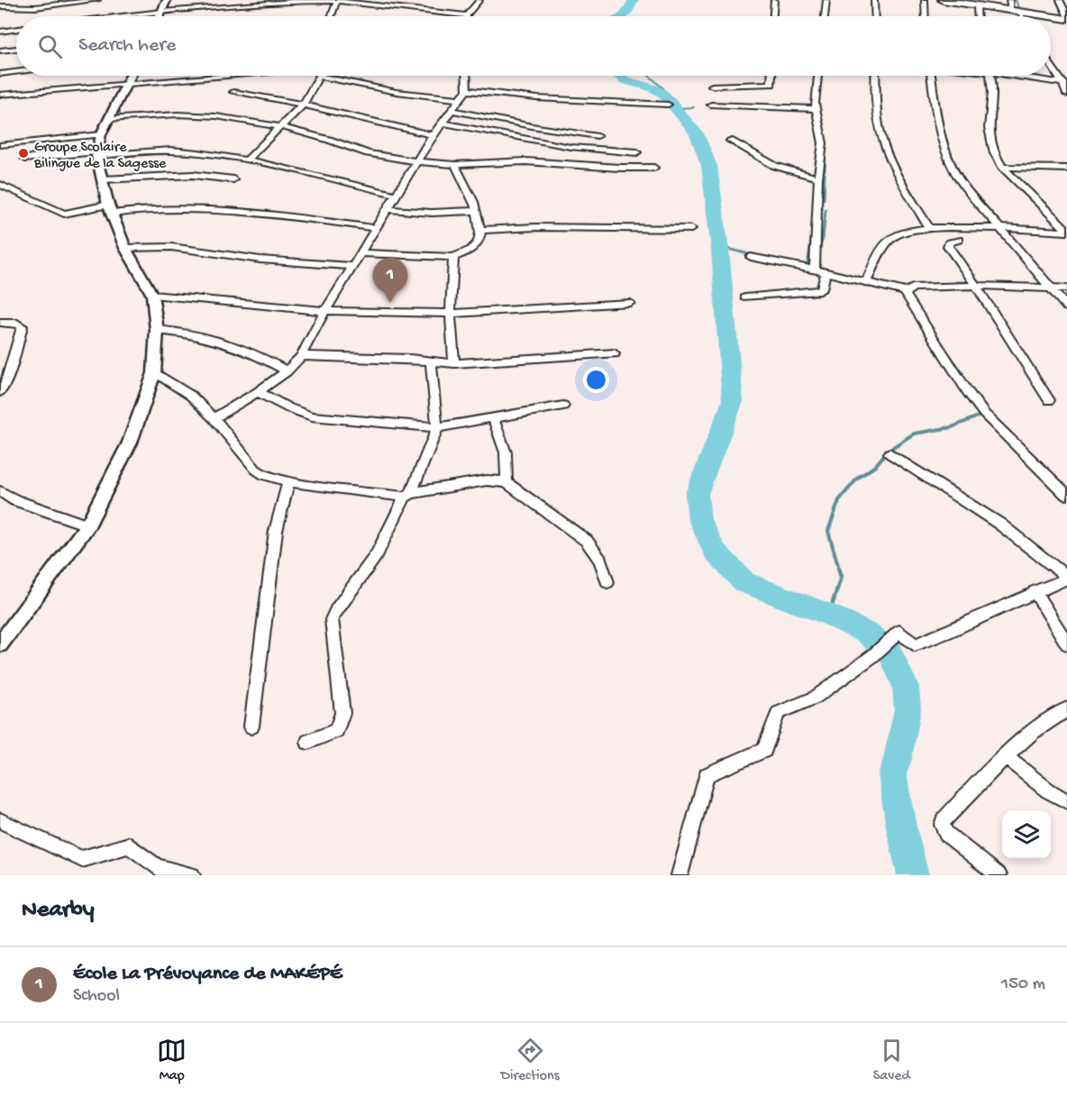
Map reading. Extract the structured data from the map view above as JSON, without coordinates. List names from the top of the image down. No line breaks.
{"places":["Groupe Scolaire Bilingue de la Sagesse"],"page":{"search":"Search here","pins":"1","heading":"Nearby","list":[{"mark":"1","name":"École La Prévoyance de MAKÉPÉ","note":"School","value":"150 m"}],"nav":["Map","Directions","Saved"]}}
